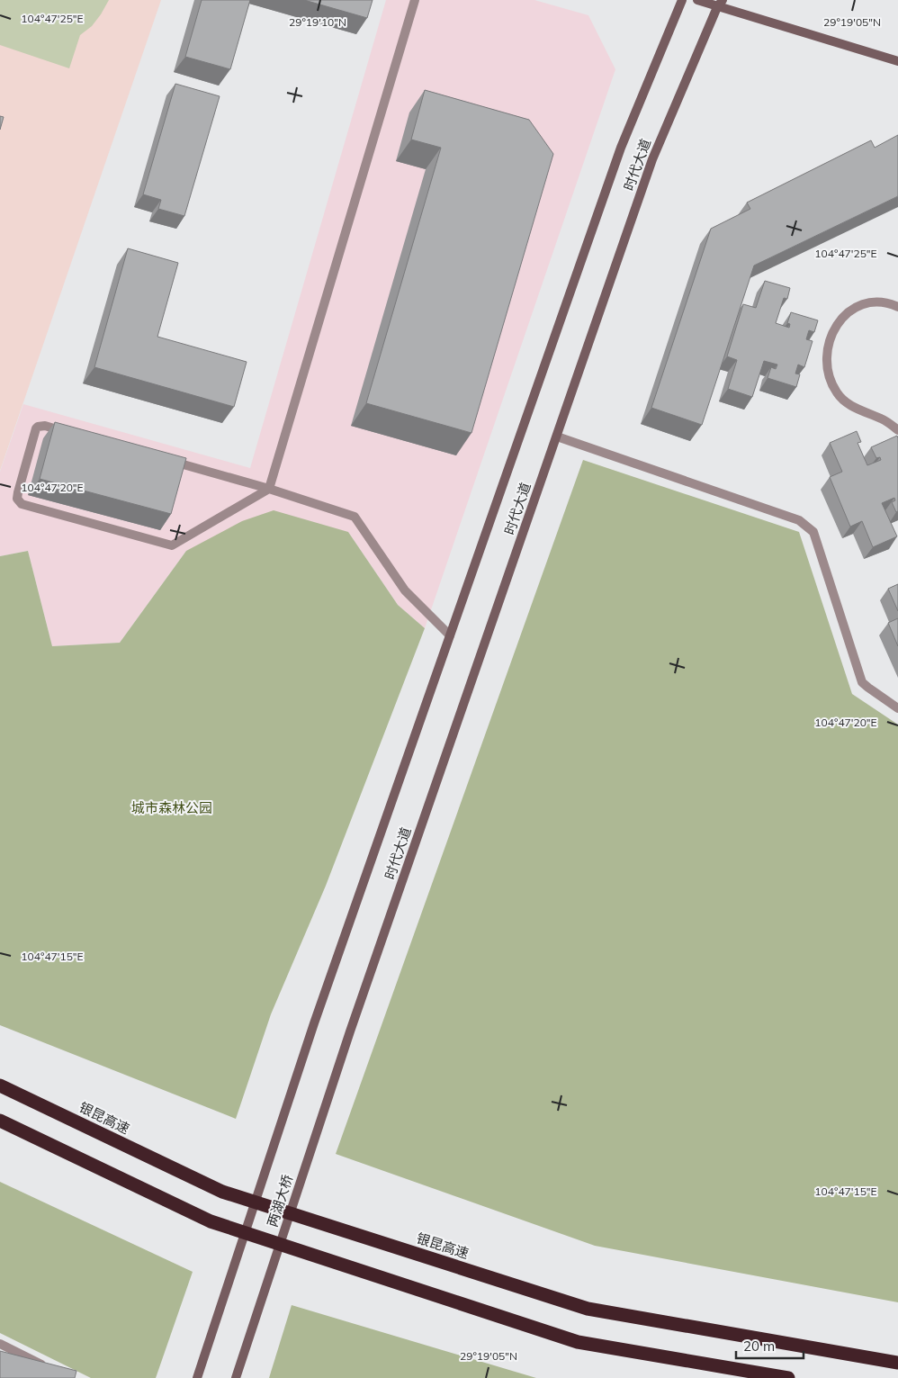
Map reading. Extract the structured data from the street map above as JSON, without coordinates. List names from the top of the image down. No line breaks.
{"streets":{"highway":["银昆高速"],"main road":["时代大道","两湖大桥"]},"crossings":[["时代大道","两湖大桥"]],"parks":["城市森林公园"],"scale_bar":"20 m","coordinates":["104°47'25\"E","29°19'10\"N","29°19'05\"N","104°47'20\"E","104°47'15\"E"]}
